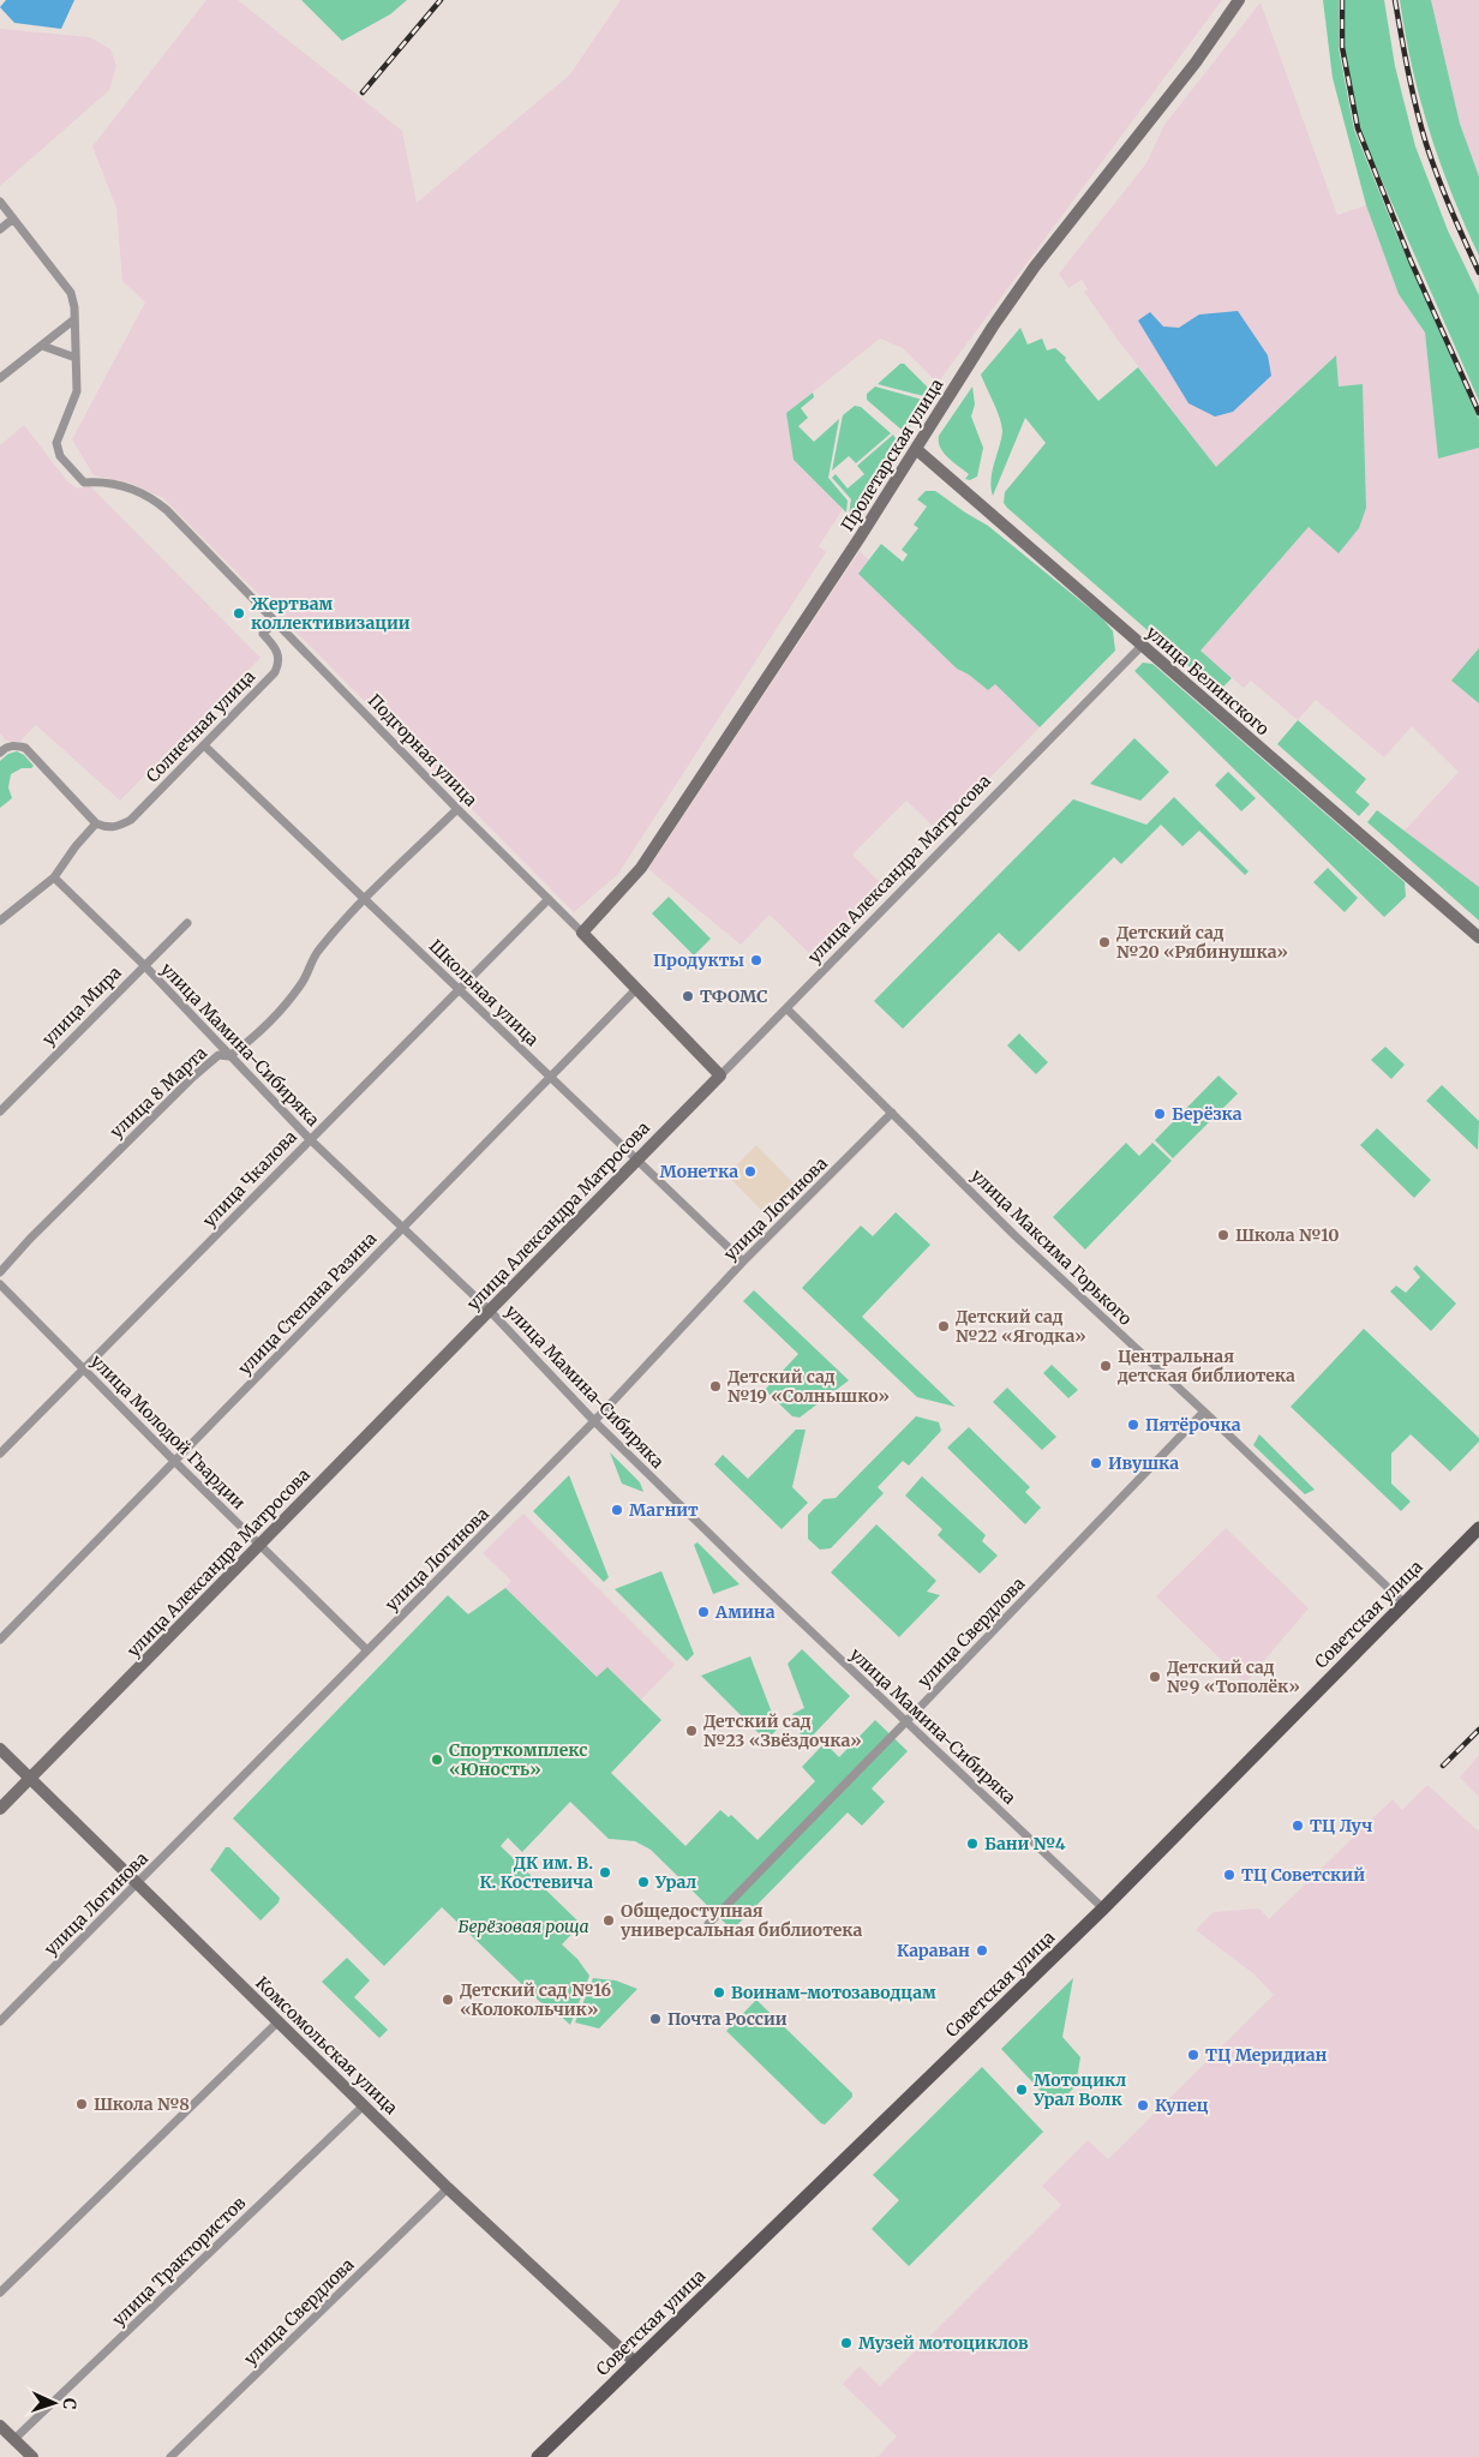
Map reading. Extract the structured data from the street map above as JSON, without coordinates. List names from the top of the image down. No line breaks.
{"streets":{"main road":["Советская улица"],"street":["Пролетарская улица","улица Белинского","Солнечная улица","Подгорная улица","улица Александра Матросова","Школьная улица","улица Мира","улица Мамина-Сибиряка","улица 8 Марта","улица Чкалова","улица Логинова","улица Максима Горького","улица Степана Разина","улица Молодой Гвардии","улица Свердлова","Комсомольская улица","улица Трактористов"]},"crossings":[["Пролетарская улица","улица Белинского"],["Пролетарская улица","Подгорная улица"],["улица Белинского","улица Александра Матросова"],["Солнечная улица","Подгорная улица"],["Солнечная улица","Школьная улица"],["Подгорная улица","улица Александра Матросова"],["Подгорная улица","улица 8 Марта"],["Подгорная улица","улица Чкалова"],["Подгорная улица","улица Степана Разина"],["улица Александра Матросова","Школьная улица"],["улица Александра Матросова","улица Мамина-Сибиряка"],["улица Александра Матросова","улица Максима Горького"],["улица Александра Матросова","улица Молодой Гвардии"],["улица Александра Матросова","Комсомольская улица"],["Школьная улица","улица 8 Марта"],["Школьная улица","улица Чкалова"],["Школьная улица","улица Логинова"],["Школьная улица","улица Степана Разина"],["улица Мира","улица Мамина-Сибиряка"],["улица Мамина-Сибиряка","улица 8 Марта"],["улица Мамина-Сибиряка","улица Чкалова"],["улица Мамина-Сибиряка","улица Логинова"],["улица Мамина-Сибиряка","улица Степана Разина"],["улица Мамина-Сибиряка","Советская улица"],["улица Мамина-Сибиряка","улица Свердлова"],["улица Чкалова","улица Молодой Гвардии"],["улица Логинова","улица Максима Горького"],["улица Логинова","улица Молодой Гвардии"],["улица Логинова","Комсомольская улица"],["улица Максима Горького","Советская улица"],["улица Максима Горького","улица Свердлова"],["улица Степана Разина","улица Молодой Гвардии"],["Советская улица","Комсомольская улица"],["улица Свердлова","Комсомольская улица"],["Комсомольская улица","улица Трактористов"]],"parks":["Берёзовая роща"],"places":["Жертвам коллективизации","Детский сад №20 «Рябинушка»","Продукты","ТФОМС","Берёзка","Монетка","Школа №10","Детский сад №22 «Ягодка»","Центральная детская библиотека","Детский сад №19 «Солнышко»","Пятёрочка","Ивушка","Магнит","Амина","Детский сад №9 «Тополёк»","Детский сад №23 «Звёздочка»","Спорткомплекс «Юность»","ТЦ Луч","Бани №4","ДК им. В. К. Костевича","ТЦ Советский","Урал","Общедоступная универсальная библиотека","Караван","Воинам-мотозаводцам","Детский сад №16 «Колокольчик»","Почта России","ТЦ Меридиан","Мотоцикл Урал Волк","Школа №8","Купец","Музей мотоциклов"],"north":"right"}
